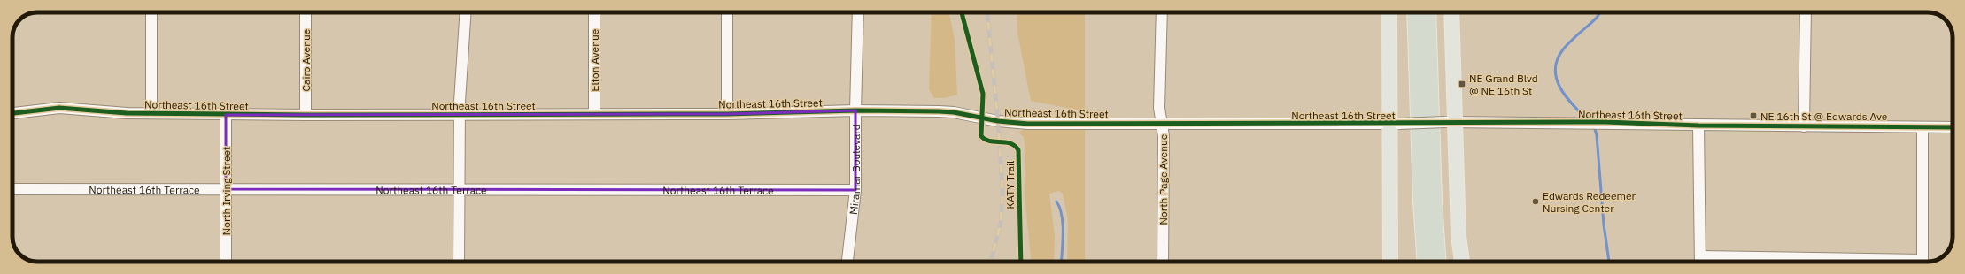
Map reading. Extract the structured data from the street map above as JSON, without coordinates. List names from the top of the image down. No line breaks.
{"streets":{"street":["Cairo Avenue","Elton Avenue","Northeast 16th Street","Miramar Boulevard","North Page Avenue","Northeast 16th Terrace","North Irving Street"],"cycle path":["KATY Trail"]},"crossings":[["Cairo Avenue","Northeast 16th Street"],["Elton Avenue","Northeast 16th Street"],["Northeast 16th Street","Miramar Boulevard"],["Northeast 16th Street","North Page Avenue"],["Northeast 16th Street","North Irving Street"],["Miramar Boulevard","Northeast 16th Terrace"],["Northeast 16th Terrace","North Irving Street"]],"places":{"transit":["NE Grand Blvd @ NE 16th St","NE 16th St @ Edwards Ave"],"other":["Edwards Redeemer Nursing Center"]}}
